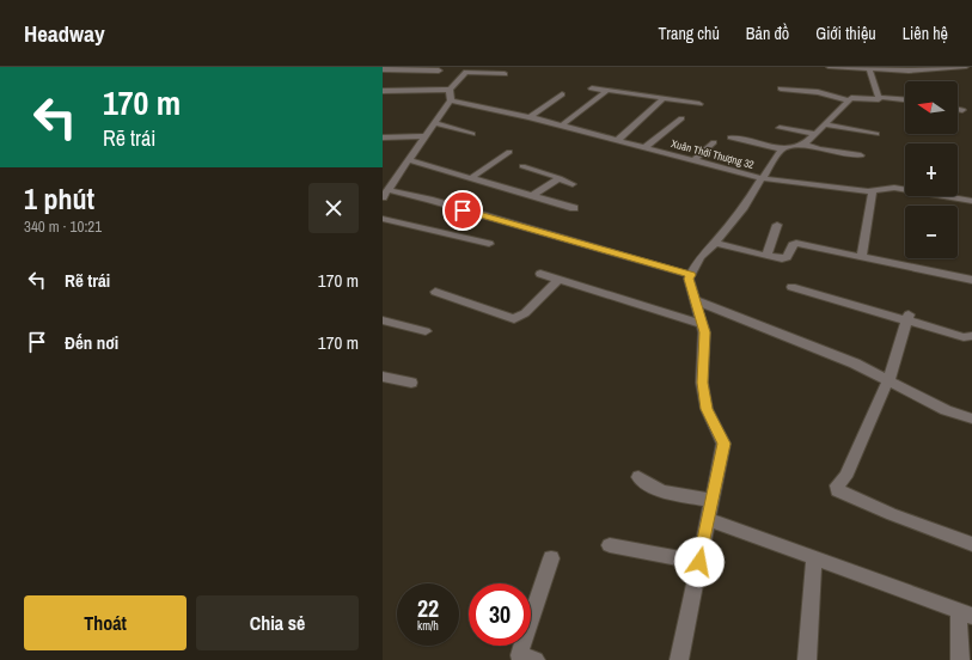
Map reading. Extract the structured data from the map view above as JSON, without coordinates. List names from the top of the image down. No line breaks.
{"streets":{"street":["Xuân Thới Thượng 32"]},"north":"left","page":{"header":"Headway","nav":["Trang chủ","Bản đồ","Giới thiệu","Liên hệ"],"turn":["170 m","Rẽ trái"],"map_buttons":["+","−"],"heading":["1 phút","340 m · 10:21"],"list":[{"name":"Rẽ trái","value":"170 m"},{"name":"Đến nơi","value":"170 m"}],"speed":"22 km/h","limit":"30","buttons":["Thoát","Chia sẻ"]}}
